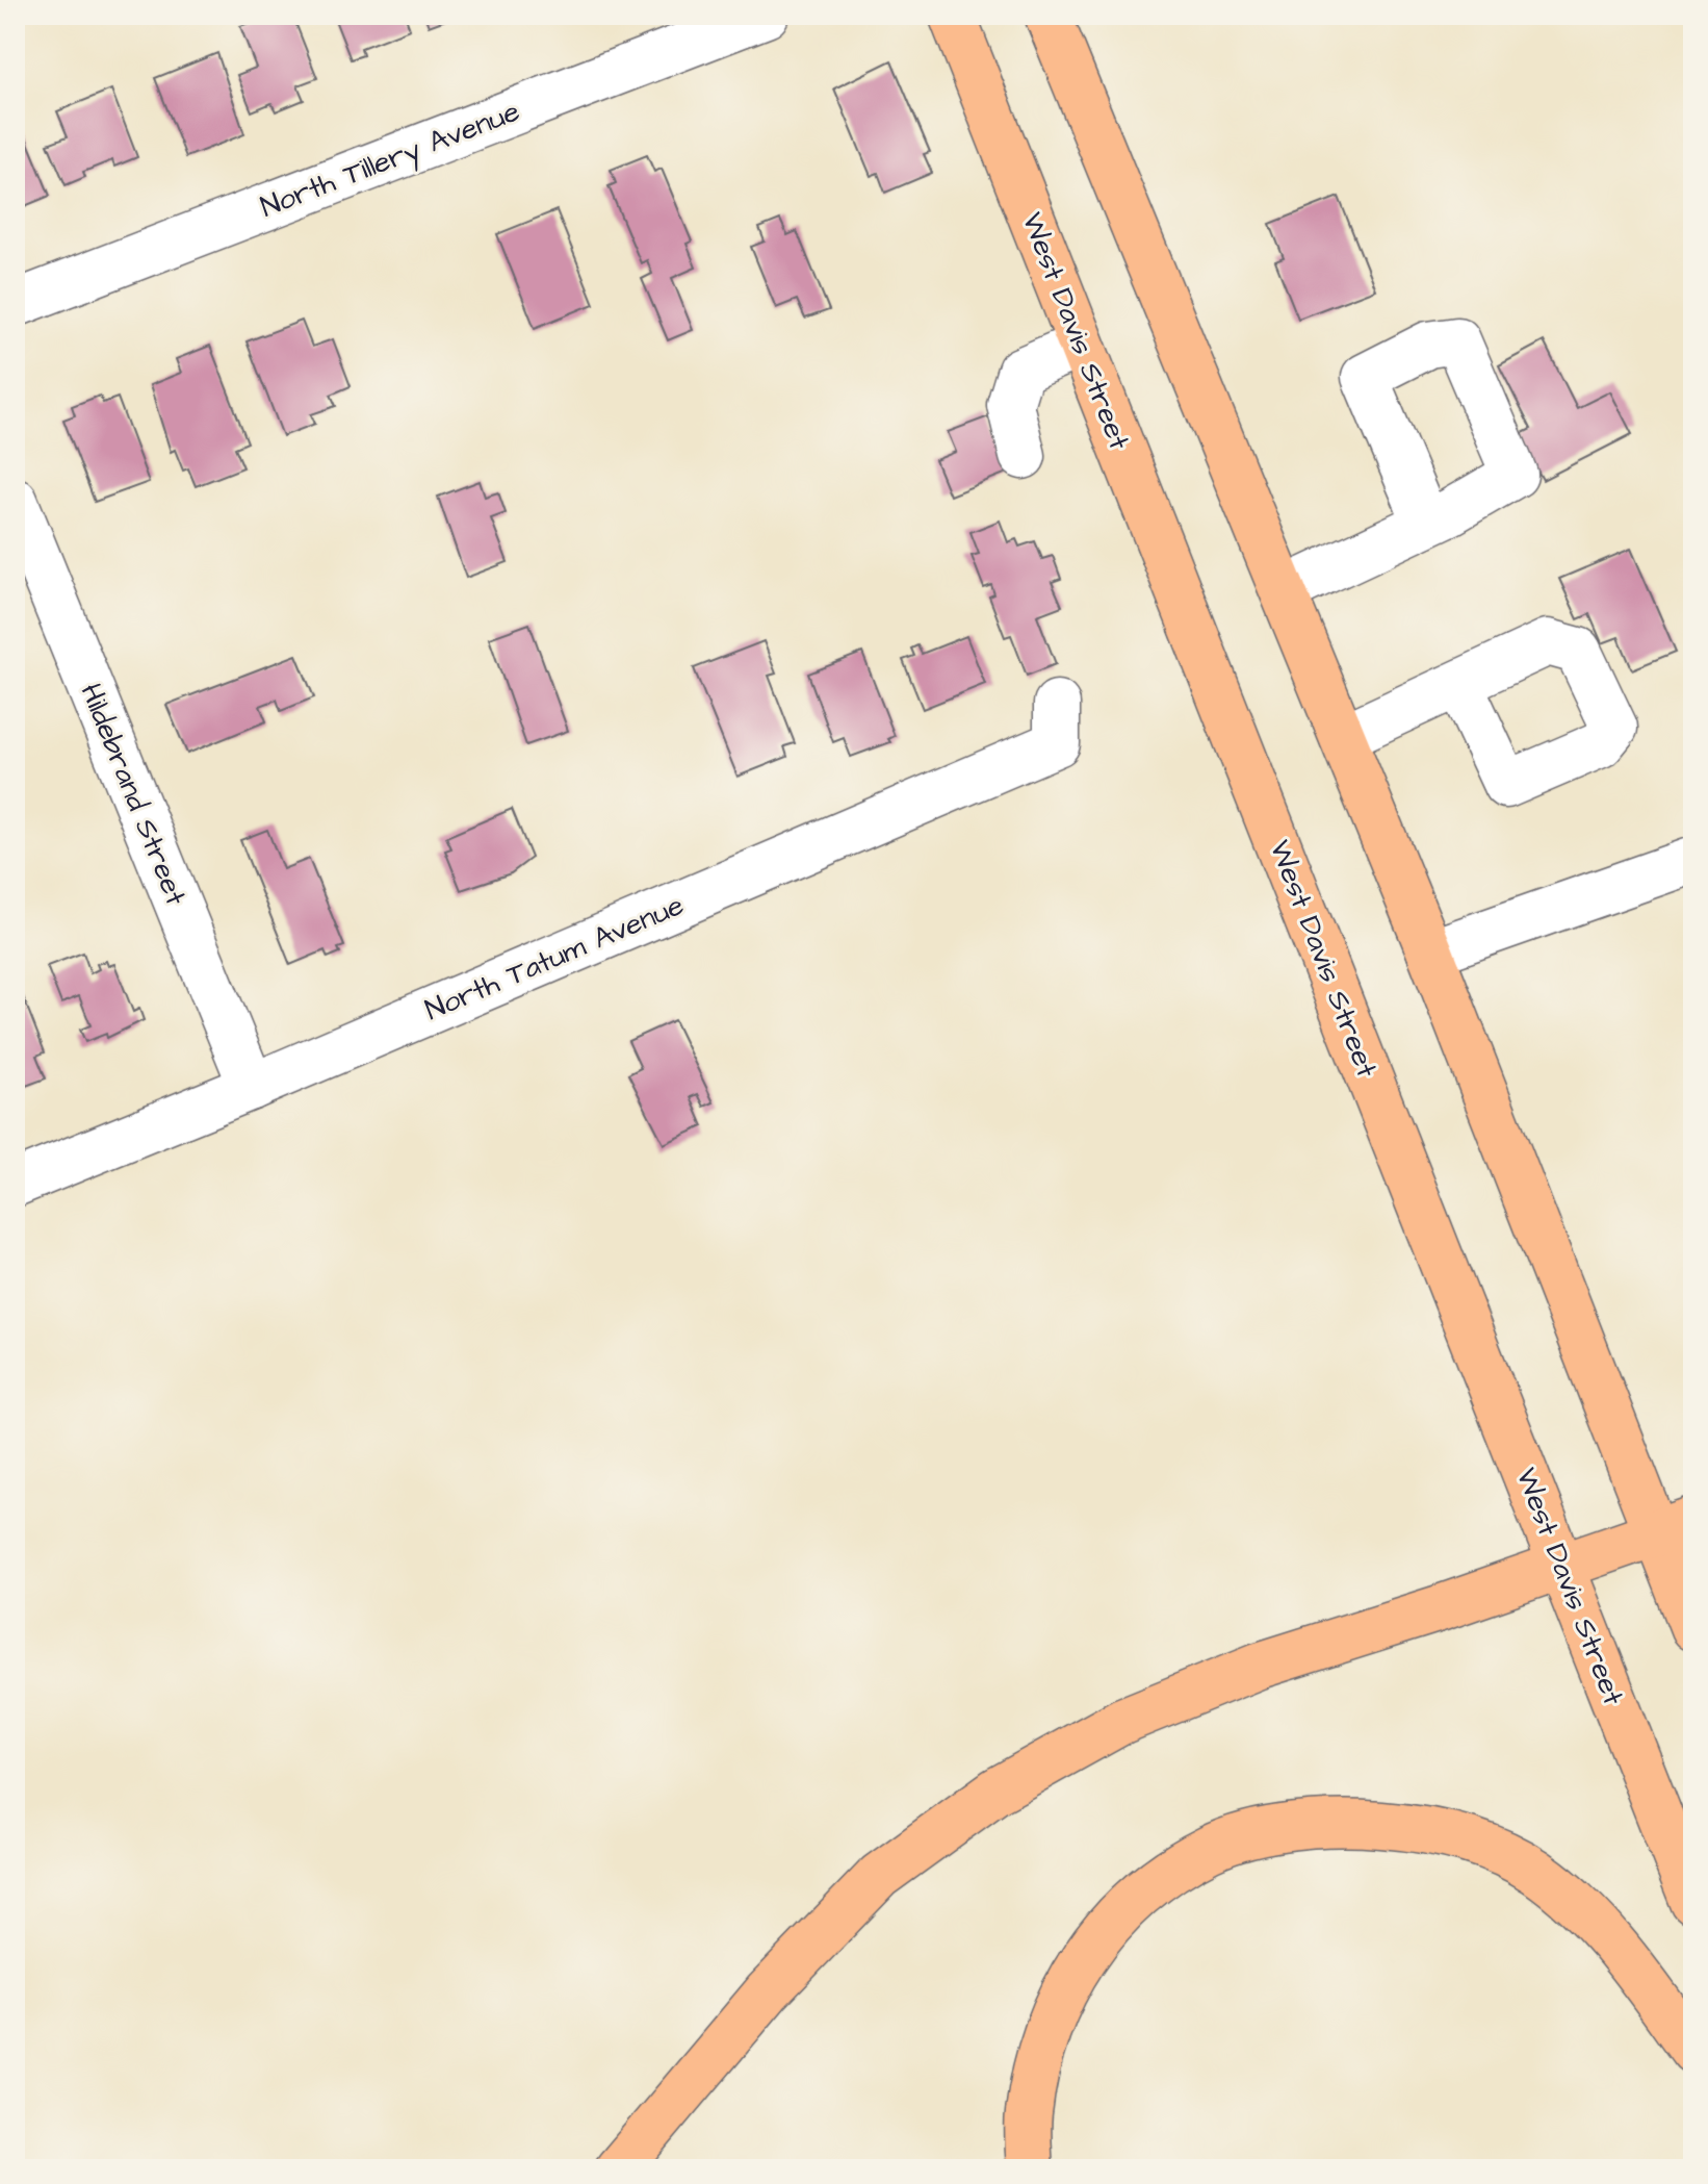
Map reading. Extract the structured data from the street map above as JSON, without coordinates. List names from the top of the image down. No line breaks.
{"streets":{"main road":["West Davis Street"],"street":["North Tillery Avenue","Hildebrand Street","North Tatum Avenue"]},"crossings":[["Hildebrand Street","North Tatum Avenue"]]}
